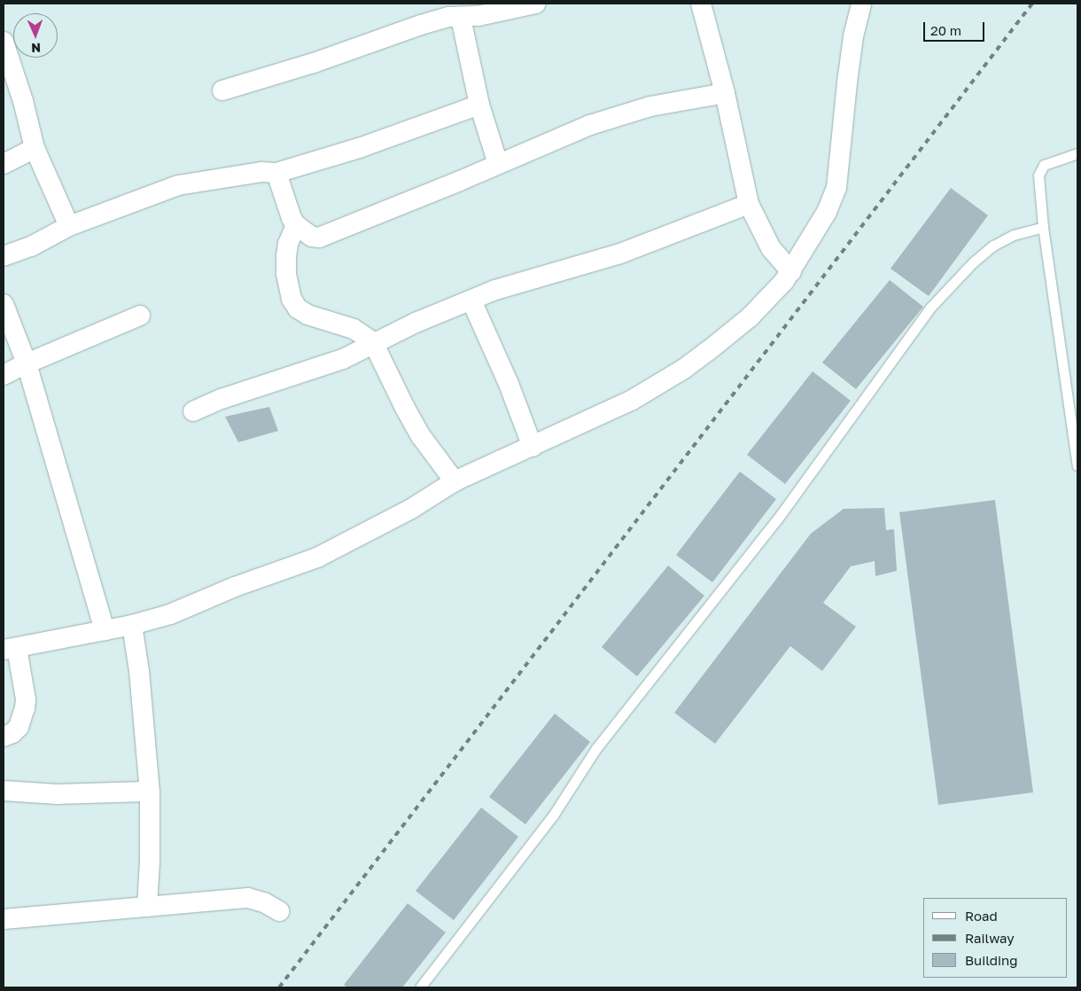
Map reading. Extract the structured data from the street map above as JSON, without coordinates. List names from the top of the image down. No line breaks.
{"legend":["Road","Railway","Building"],"scale_bar":"20 m","north":"bottom"}
